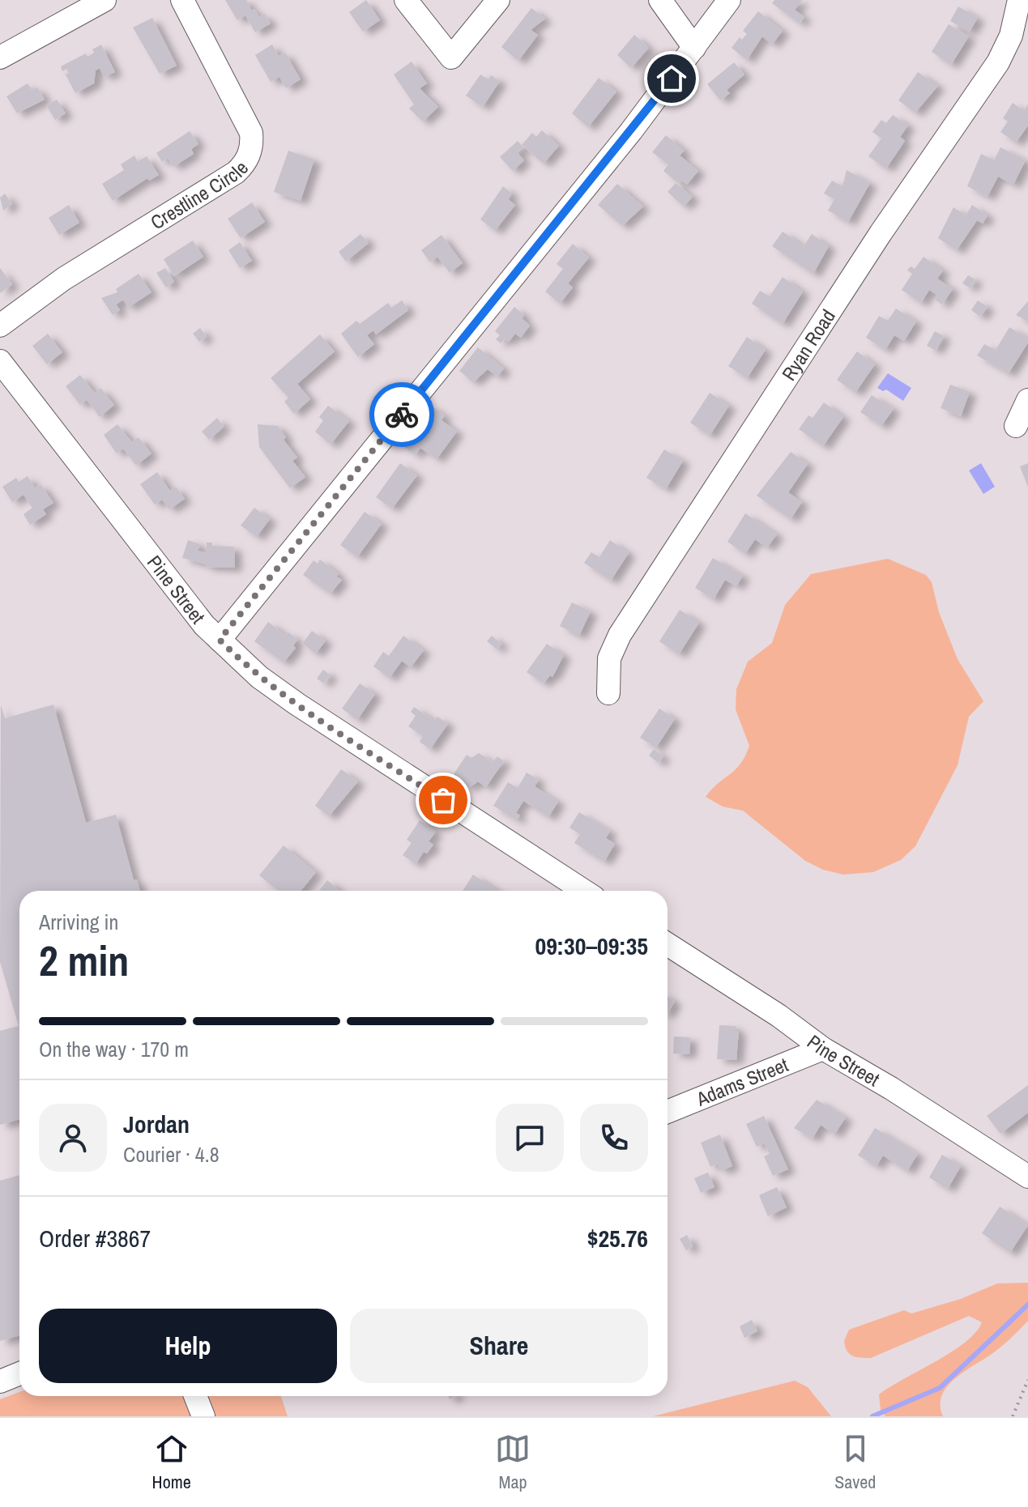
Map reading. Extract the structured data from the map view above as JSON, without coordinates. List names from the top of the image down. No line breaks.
{"streets":{"street":["Crestline Circle","Ryan Road","Pine Street","Adams Street"]},"crossings":[["Pine Street","Adams Street"]],"page":{"heading":["2 min","Arriving in","09:30–09:35"],"panel":["Jordan","Courier · 4.8","Order #3867","$25.76"],"bar":"On the way · 170 m","buttons":["Help","Share"],"tabs":["Home","Map","Saved"]}}
